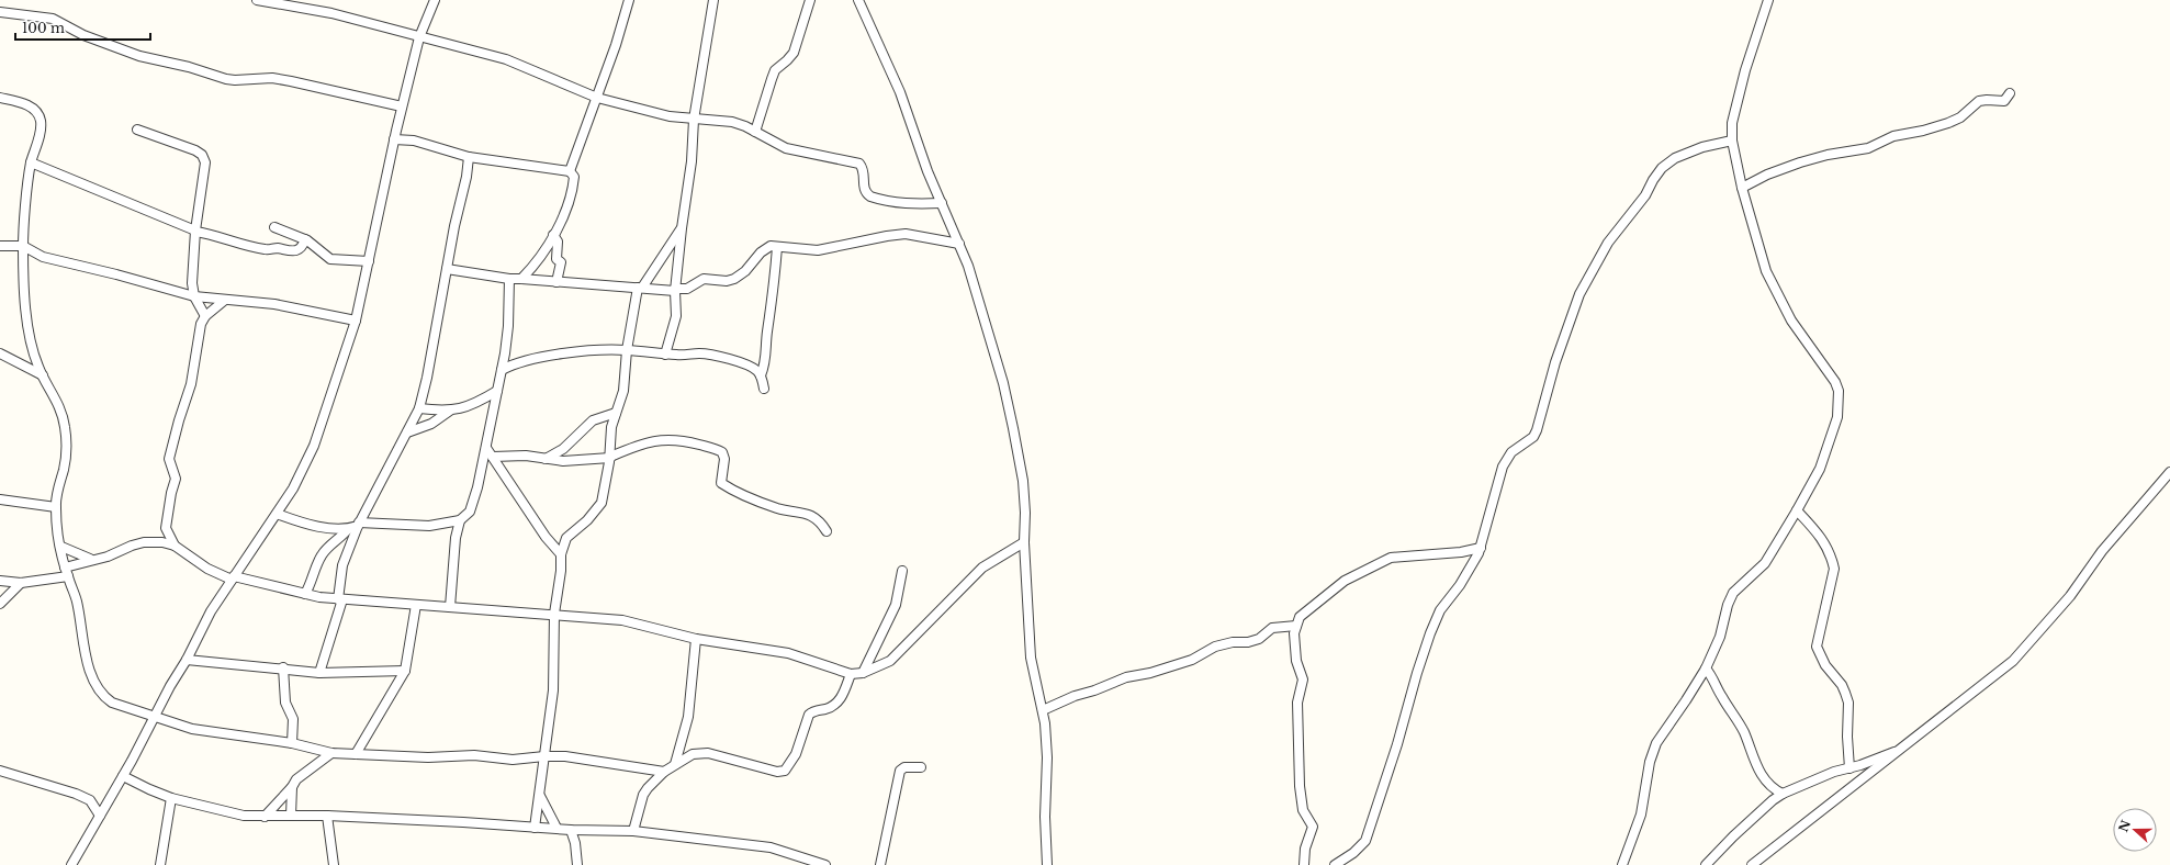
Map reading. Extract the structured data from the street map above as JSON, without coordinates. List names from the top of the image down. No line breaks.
{"scale_bar":"100 m","north":"left"}
